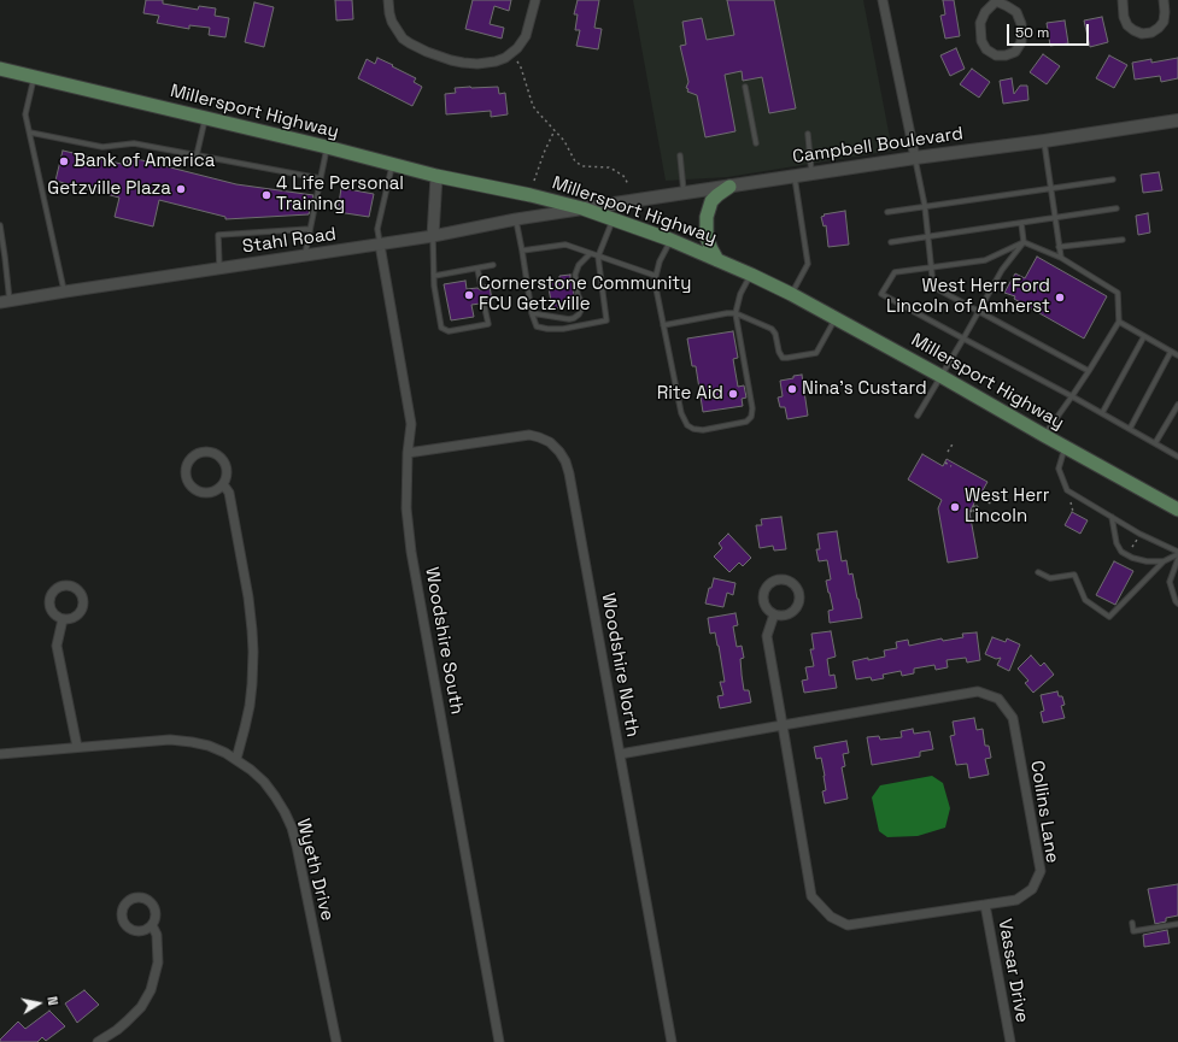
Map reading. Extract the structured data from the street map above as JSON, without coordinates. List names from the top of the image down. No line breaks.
{"streets":{"main road":["Millersport Highway","Campbell Boulevard"],"street":["Stahl Road","Woodshire South","Woodshire North","Collins Lane","Wyeth Drive","Vassar Drive"]},"crossings":[["Millersport Highway","Campbell Boulevard"],["Millersport Highway","Stahl Road"],["Campbell Boulevard","Stahl Road"],["Stahl Road","Woodshire South"],["Woodshire South","Woodshire North"],["Woodshire North","Collins Lane"],["Collins Lane","Vassar Drive"]],"places":["Bank of America","Getzville Plaza","4 Life Personal Training","Cornerstone Community FCU Getzville","West Herr Ford Lincoln of Amherst","Nina's Custard","Rite Aid","West Herr Lincoln"],"scale_bar":"50 m","north":"right"}
